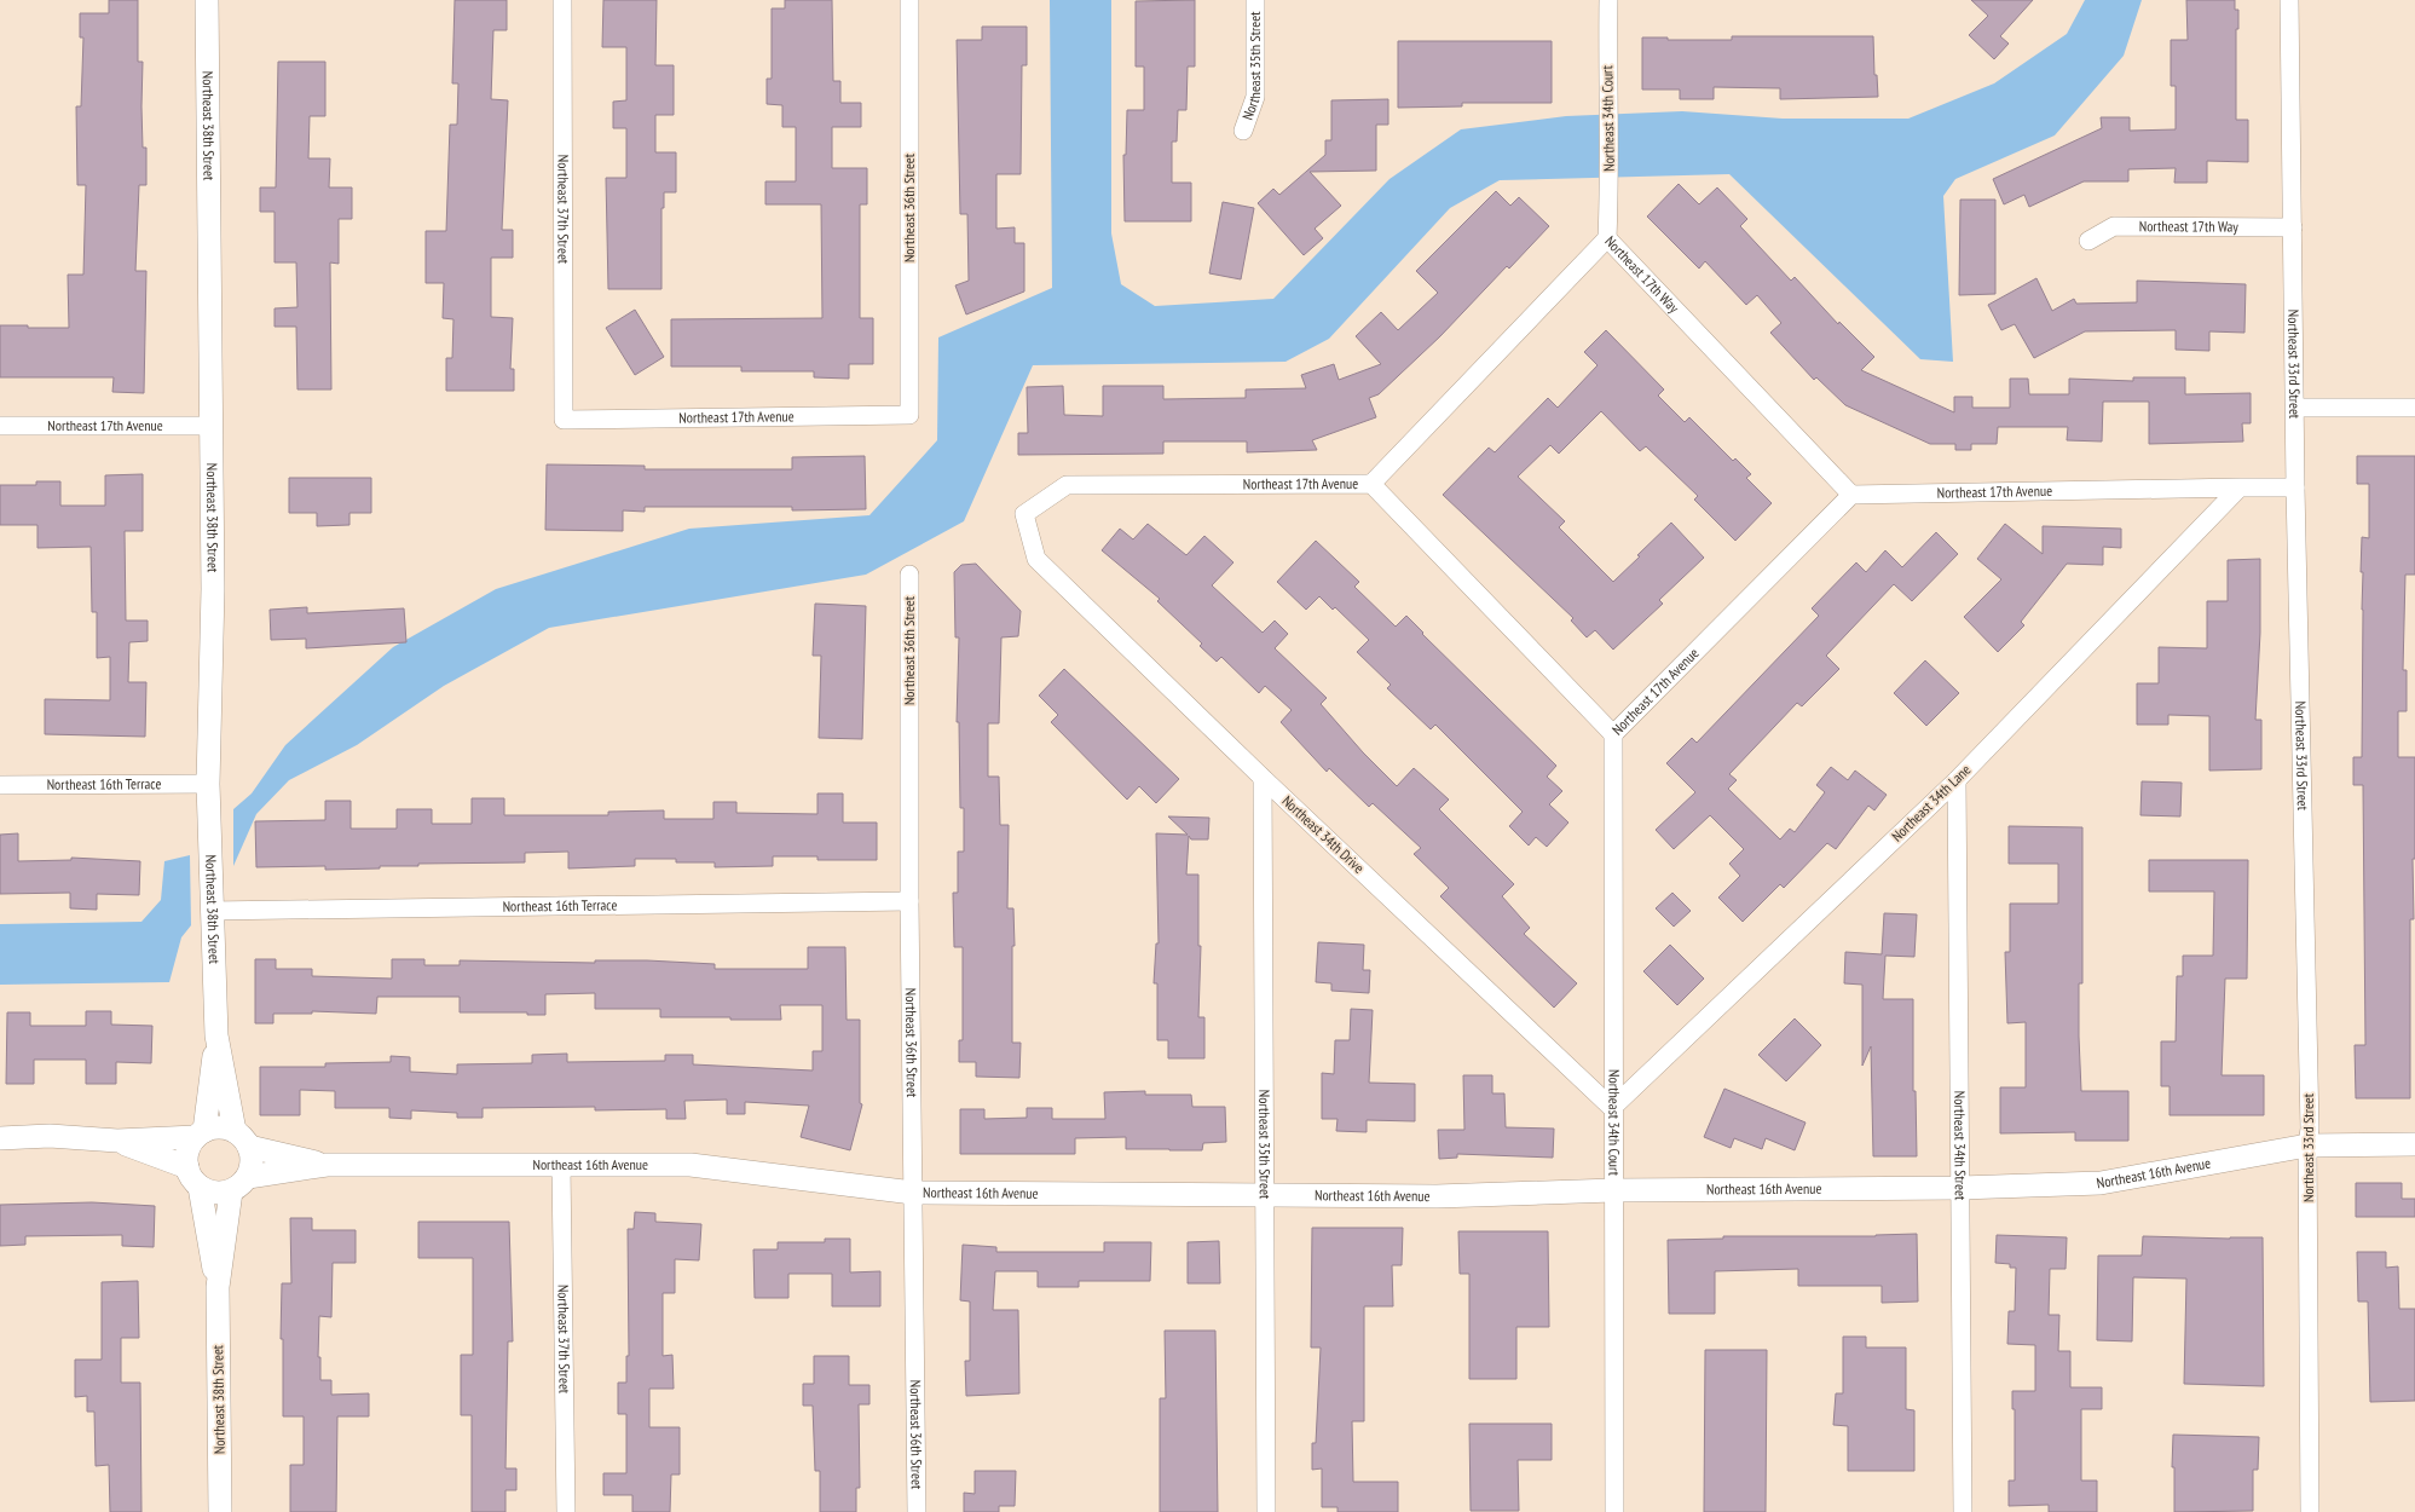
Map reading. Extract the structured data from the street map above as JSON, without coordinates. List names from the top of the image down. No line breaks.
{"streets":{"street":["Northeast 35th Street","Northeast 34th Court","Northeast 38th Street","Northeast 36th Street","Northeast 37th Street","Northeast 17th Way","Northeast 33rd Street","Northeast 17th Avenue","Northeast 16th Terrace","Northeast 34th Lane","Northeast 34th Drive","Northeast 34th Street","Northeast 16th Avenue"]},"crossings":[["Northeast 35th Street","Northeast 34th Drive"],["Northeast 35th Street","Northeast 16th Avenue"],["Northeast 34th Court","Northeast 17th Way"],["Northeast 34th Court","Northeast 17th Avenue"],["Northeast 34th Court","Northeast 34th Lane"],["Northeast 34th Court","Northeast 34th Drive"],["Northeast 34th Court","Northeast 16th Avenue"],["Northeast 38th Street","Northeast 17th Avenue"],["Northeast 38th Street","Northeast 16th Terrace"],["Northeast 38th Street","Northeast 16th Avenue"],["Northeast 36th Street","Northeast 17th Avenue"],["Northeast 36th Street","Northeast 16th Terrace"],["Northeast 36th Street","Northeast 16th Avenue"],["Northeast 37th Street","Northeast 17th Avenue"],["Northeast 37th Street","Northeast 16th Avenue"],["Northeast 17th Way","Northeast 33rd Street"],["Northeast 17th Way","Northeast 17th Avenue"],["Northeast 33rd Street","Northeast 17th Avenue"],["Northeast 33rd Street","Northeast 16th Avenue"],["Northeast 17th Avenue","Northeast 34th Lane"],["Northeast 17th Avenue","Northeast 34th Drive"],["Northeast 34th Lane","Northeast 34th Drive"],["Northeast 34th Lane","Northeast 34th Street"],["Northeast 34th Street","Northeast 16th Avenue"]]}
